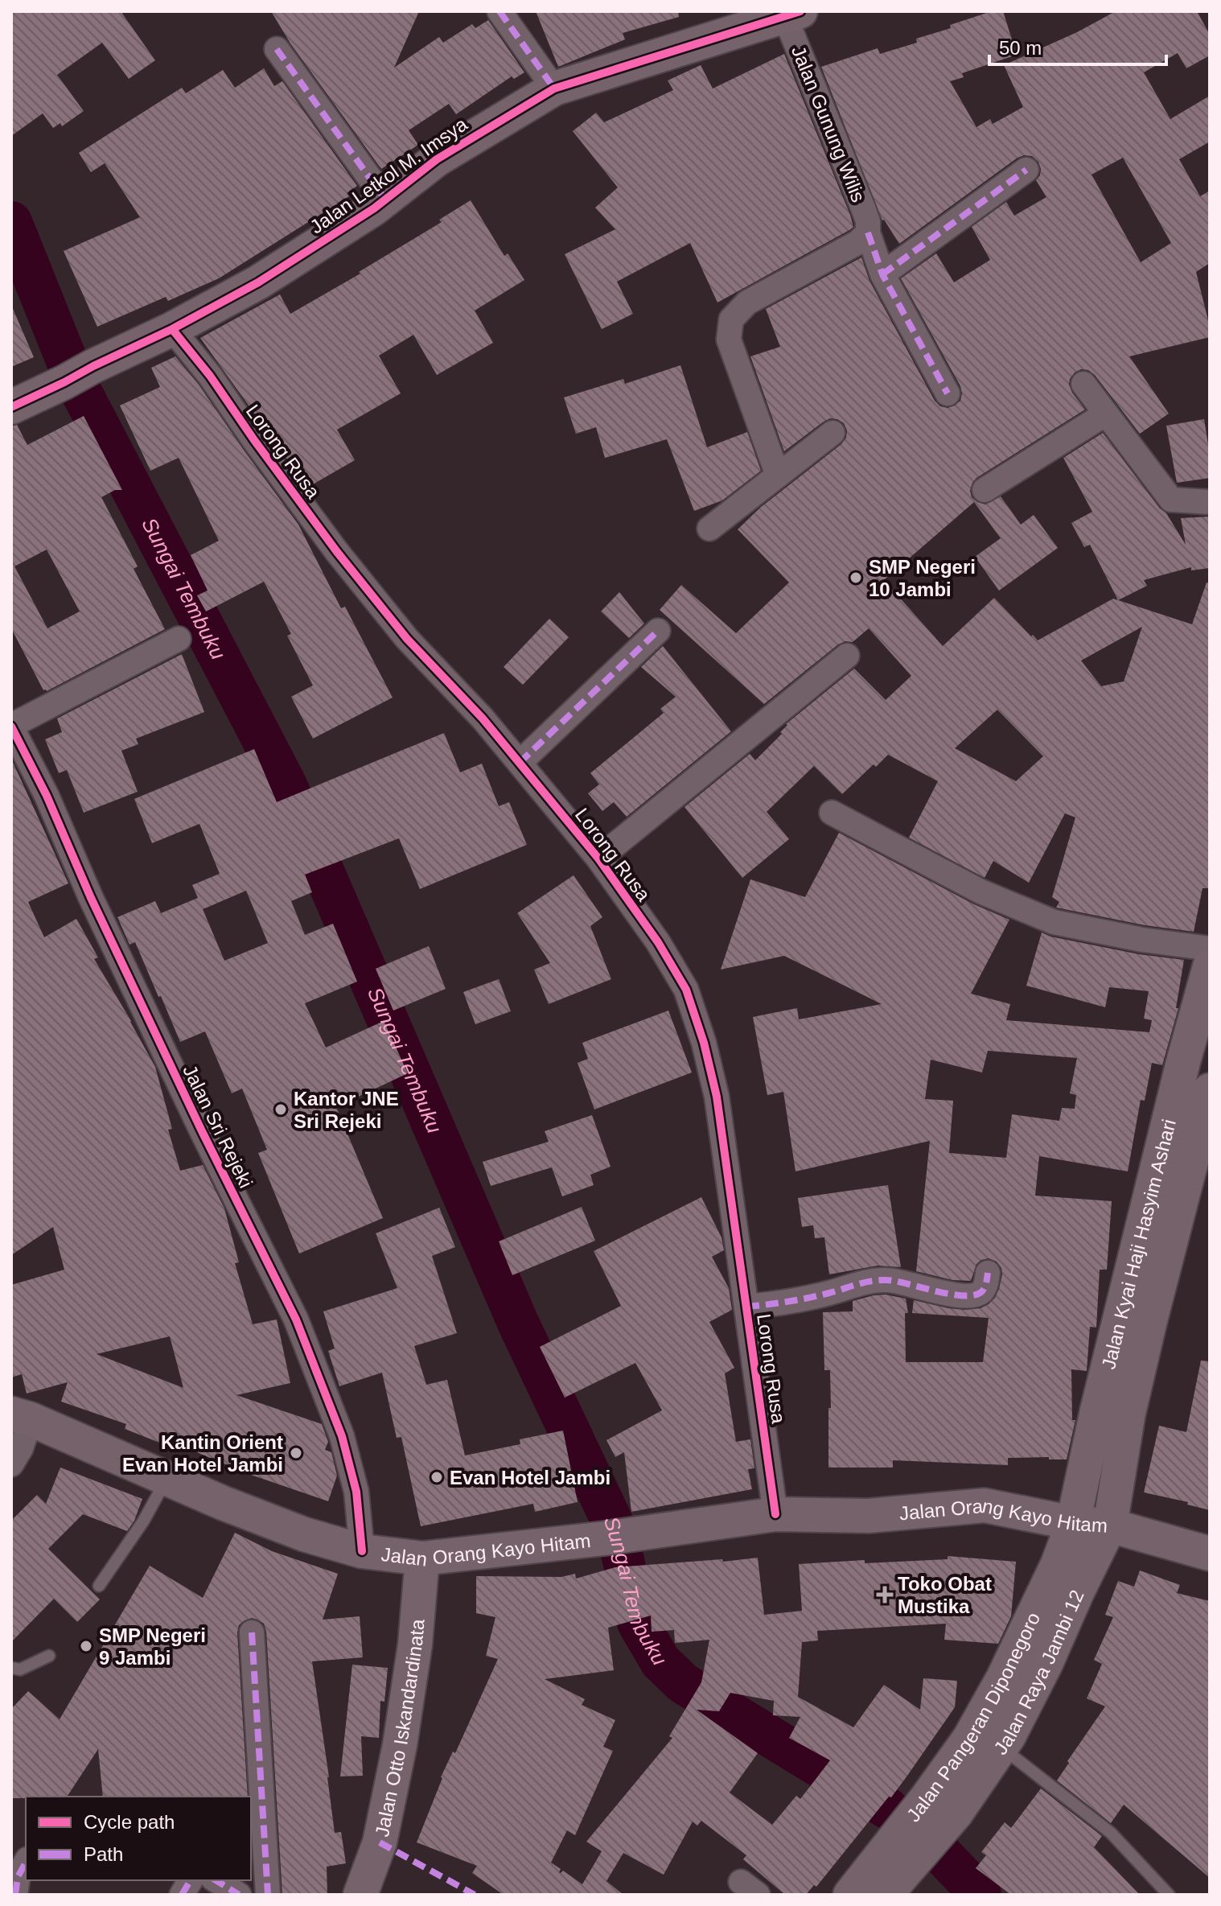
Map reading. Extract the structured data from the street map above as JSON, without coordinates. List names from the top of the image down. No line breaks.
{"streets":{"main road":["Jalan Letkol M. Imsya","Jalan Kyai Haji Hasyim Ashari","Jalan Orang Kayo Hitam","Jalan Raya Jambi 12","Jalan Pangeran Diponegoro","Jalan Otto Iskandardinata"],"street":["Jalan Gunung Wilis","Lorong Rusa","Jalan Sri Rejeki"]},"crossings":[["Jalan Gunung Wilis","Jalan Letkol M. Imsya"],["Jalan Letkol M. Imsya","Lorong Rusa"],["Lorong Rusa","Jalan Orang Kayo Hitam"],["Jalan Sri Rejeki","Jalan Orang Kayo Hitam"],["Jalan Kyai Haji Hasyim Ashari","Jalan Orang Kayo Hitam"],["Jalan Kyai Haji Hasyim Ashari","Jalan Raya Jambi 12"],["Jalan Kyai Haji Hasyim Ashari","Jalan Pangeran Diponegoro"],["Jalan Orang Kayo Hitam","Jalan Raya Jambi 12"],["Jalan Orang Kayo Hitam","Jalan Pangeran Diponegoro"],["Jalan Orang Kayo Hitam","Jalan Otto Iskandardinata"],["Jalan Raya Jambi 12","Jalan Pangeran Diponegoro"]],"water":["Sungai Tembuku"],"places":{"other":["SMP Negeri 10 Jambi","Kantor JNE Sri Rejeki","Kantin Orient Evan Hotel Jambi","Evan Hotel Jambi","SMP Negeri 9 Jambi"],"health":["Toko Obat Mustika"]},"legend":["Cycle path","Path"],"scale_bar":"50 m"}
